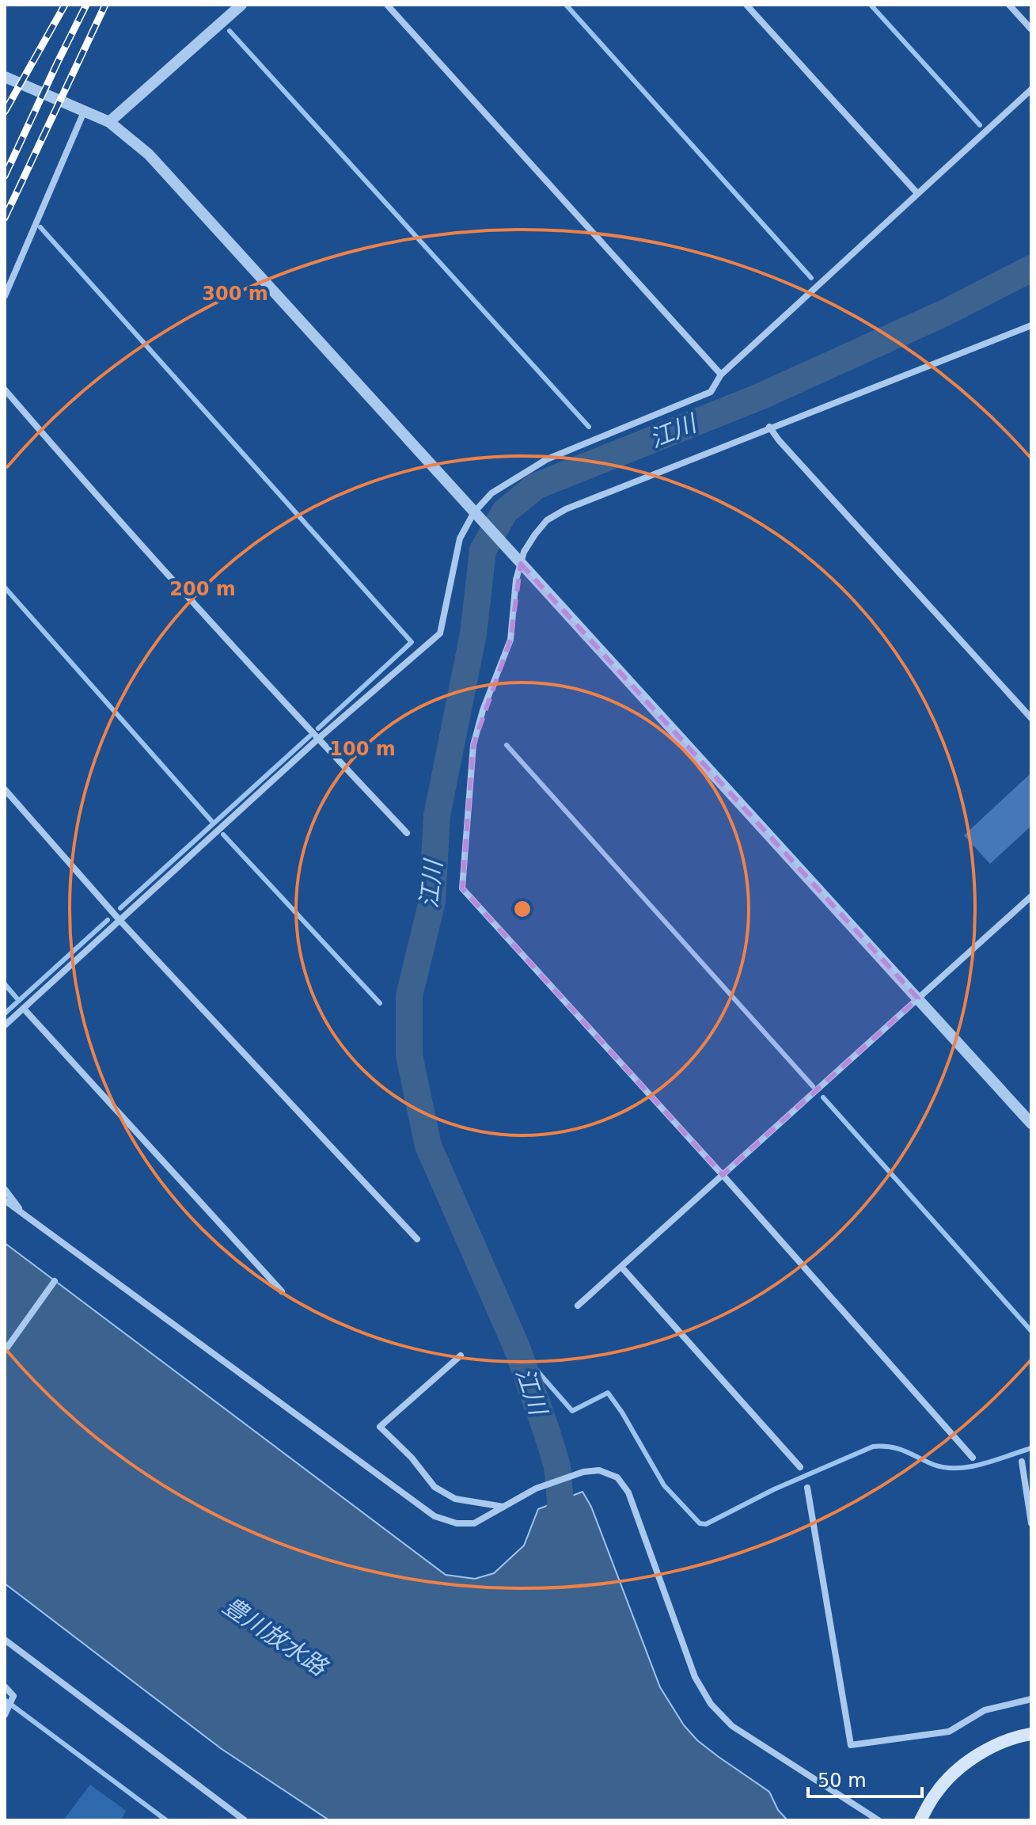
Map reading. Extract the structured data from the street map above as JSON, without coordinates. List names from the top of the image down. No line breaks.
{"water":["江川","豊川放水路"],"scale_bar":"50 m","rings":["300 m","200 m","100 m"]}
